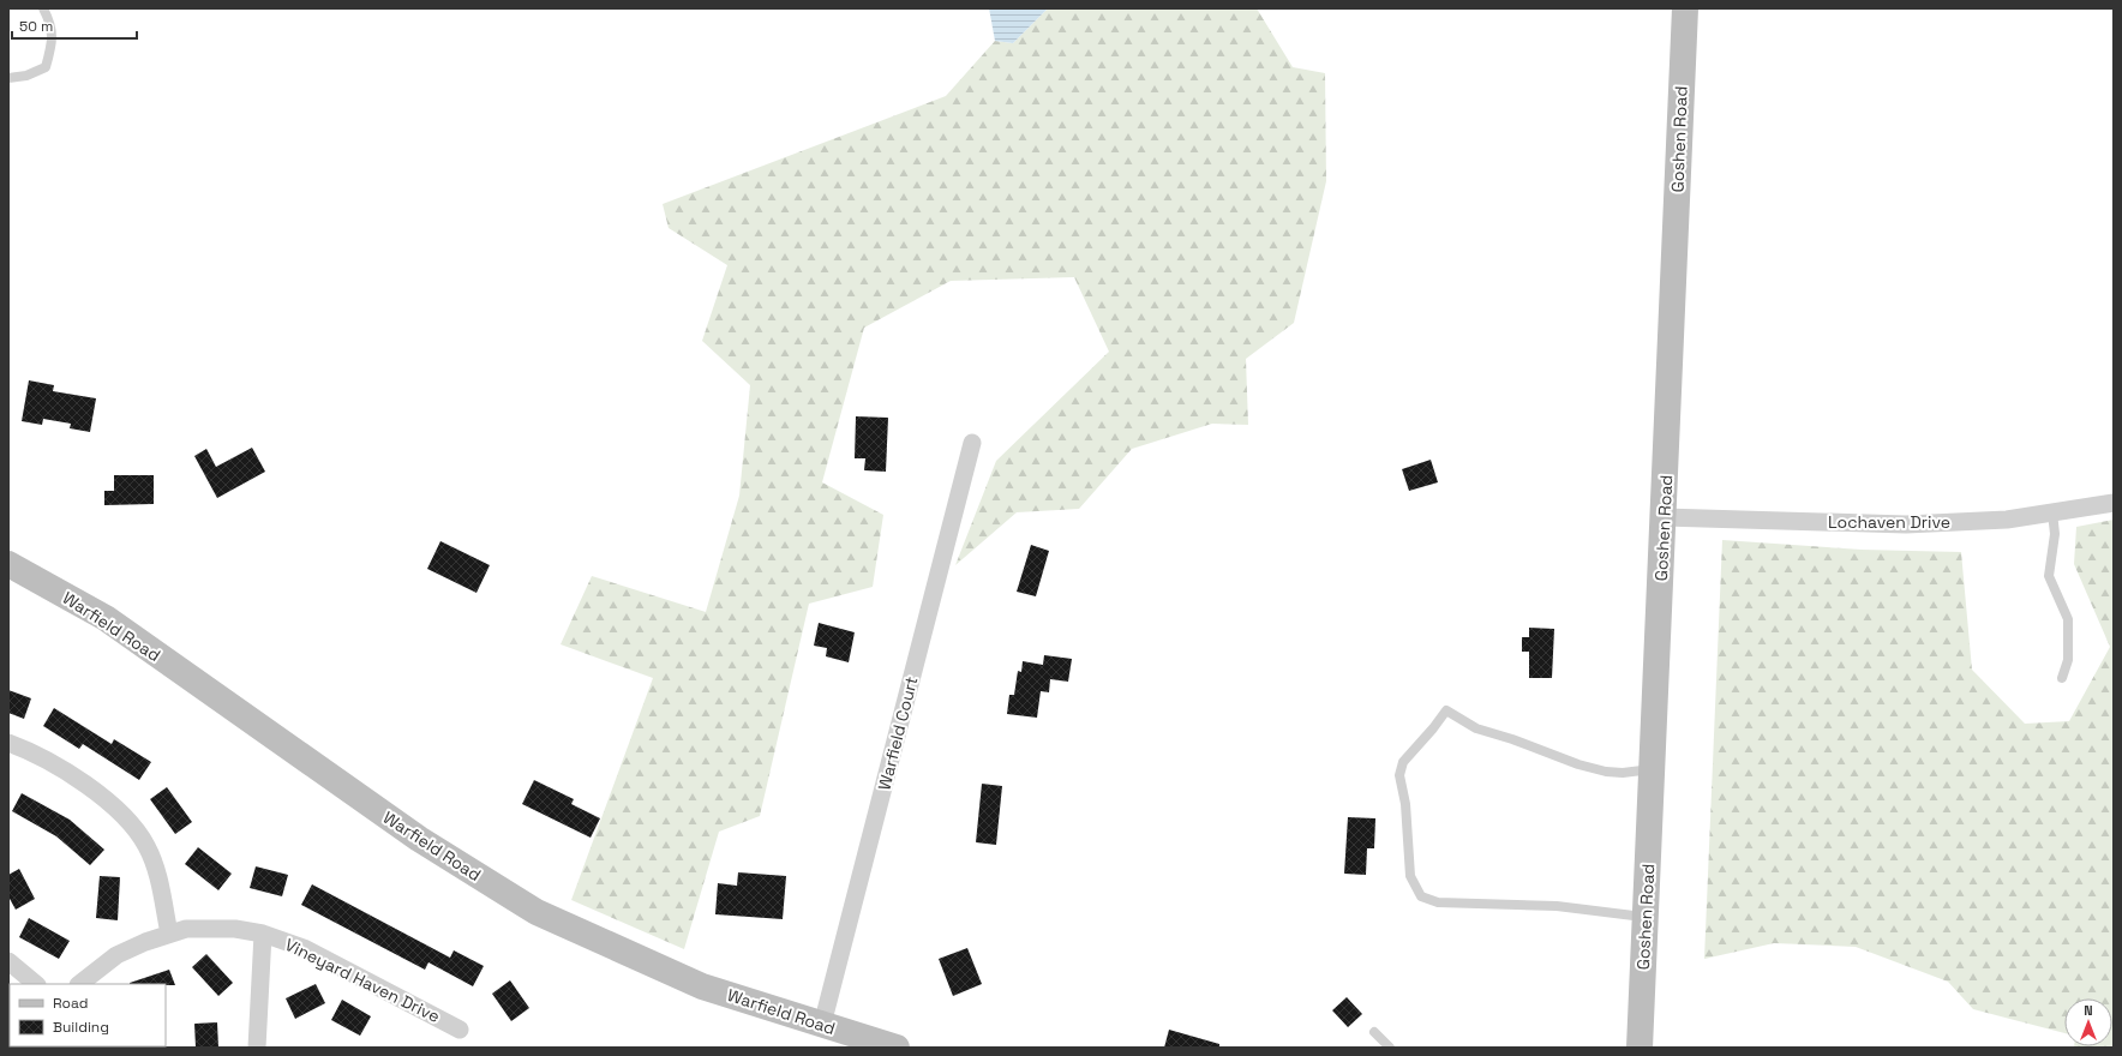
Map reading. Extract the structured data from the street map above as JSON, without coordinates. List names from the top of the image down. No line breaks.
{"streets":{"street":["Goshen Road","Lochaven Drive","Warfield Road","Warfield Court","Vineyard Haven Drive"]},"crossings":[["Goshen Road","Lochaven Drive"],["Warfield Road","Warfield Court"]],"legend":["Road","Building"],"scale_bar":"50 m","north":"top"}
